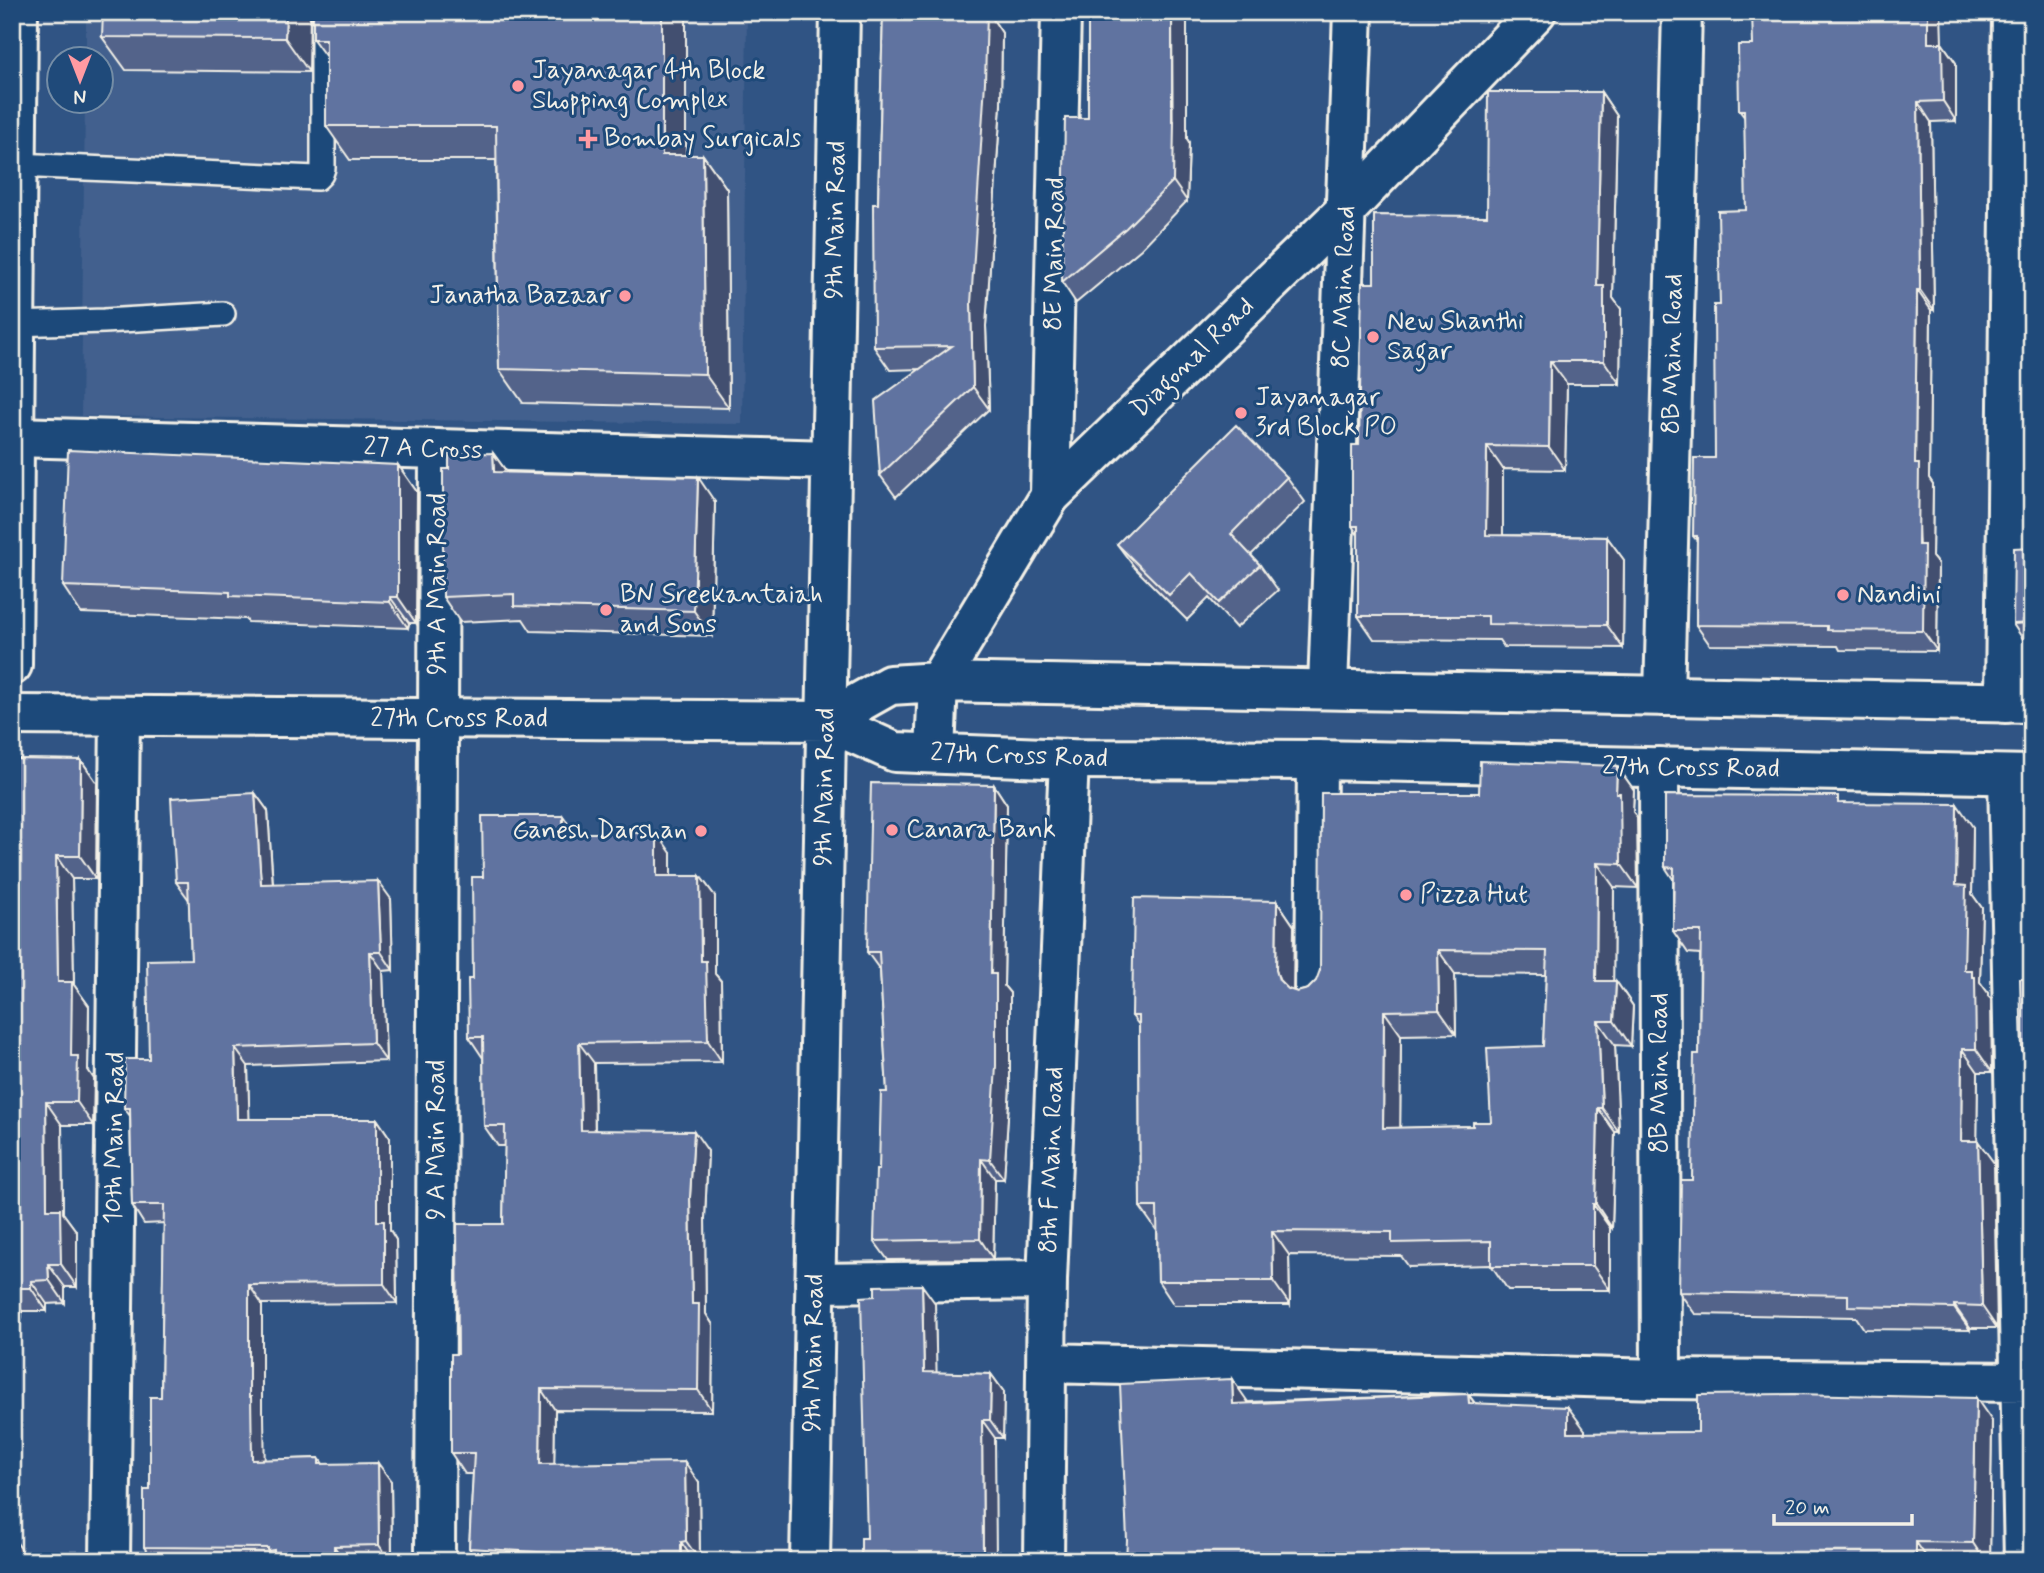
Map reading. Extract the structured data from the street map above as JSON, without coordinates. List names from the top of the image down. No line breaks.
{"streets":{"street":["9th Main Road","8E Main Road","8C Main Road","8B Main Road","Diagonal Road","27 A Cross","9th A Main Road","27th Cross Road","10th Main Road","9 A Main Road","8th F Main Road"]},"crossings":[["9th Main Road","27 A Cross"],["9th Main Road","27th Cross Road"],["8E Main Road","Diagonal Road"],["8C Main Road","Diagonal Road"],["8B Main Road","27th Cross Road"],["Diagonal Road","27th Cross Road"],["27 A Cross","9th A Main Road"],["9th A Main Road","27th Cross Road"],["9th A Main Road","9 A Main Road"],["27th Cross Road","10th Main Road"],["27th Cross Road","9 A Main Road"],["27th Cross Road","8th F Main Road"]],"places":{"other":["Jayanagar 4th Block Shopping Complex","Janatha Bazaar","New Shanthi Sagar","Jayanagar 3rd Block PO","Nandini","BN Sreekantaiah and Sons","Canara Bank","Ganesh Darshan","Pizza Hut"],"health":["Bombay Surgicals"]},"scale_bar":"20 m","north":"bottom"}
